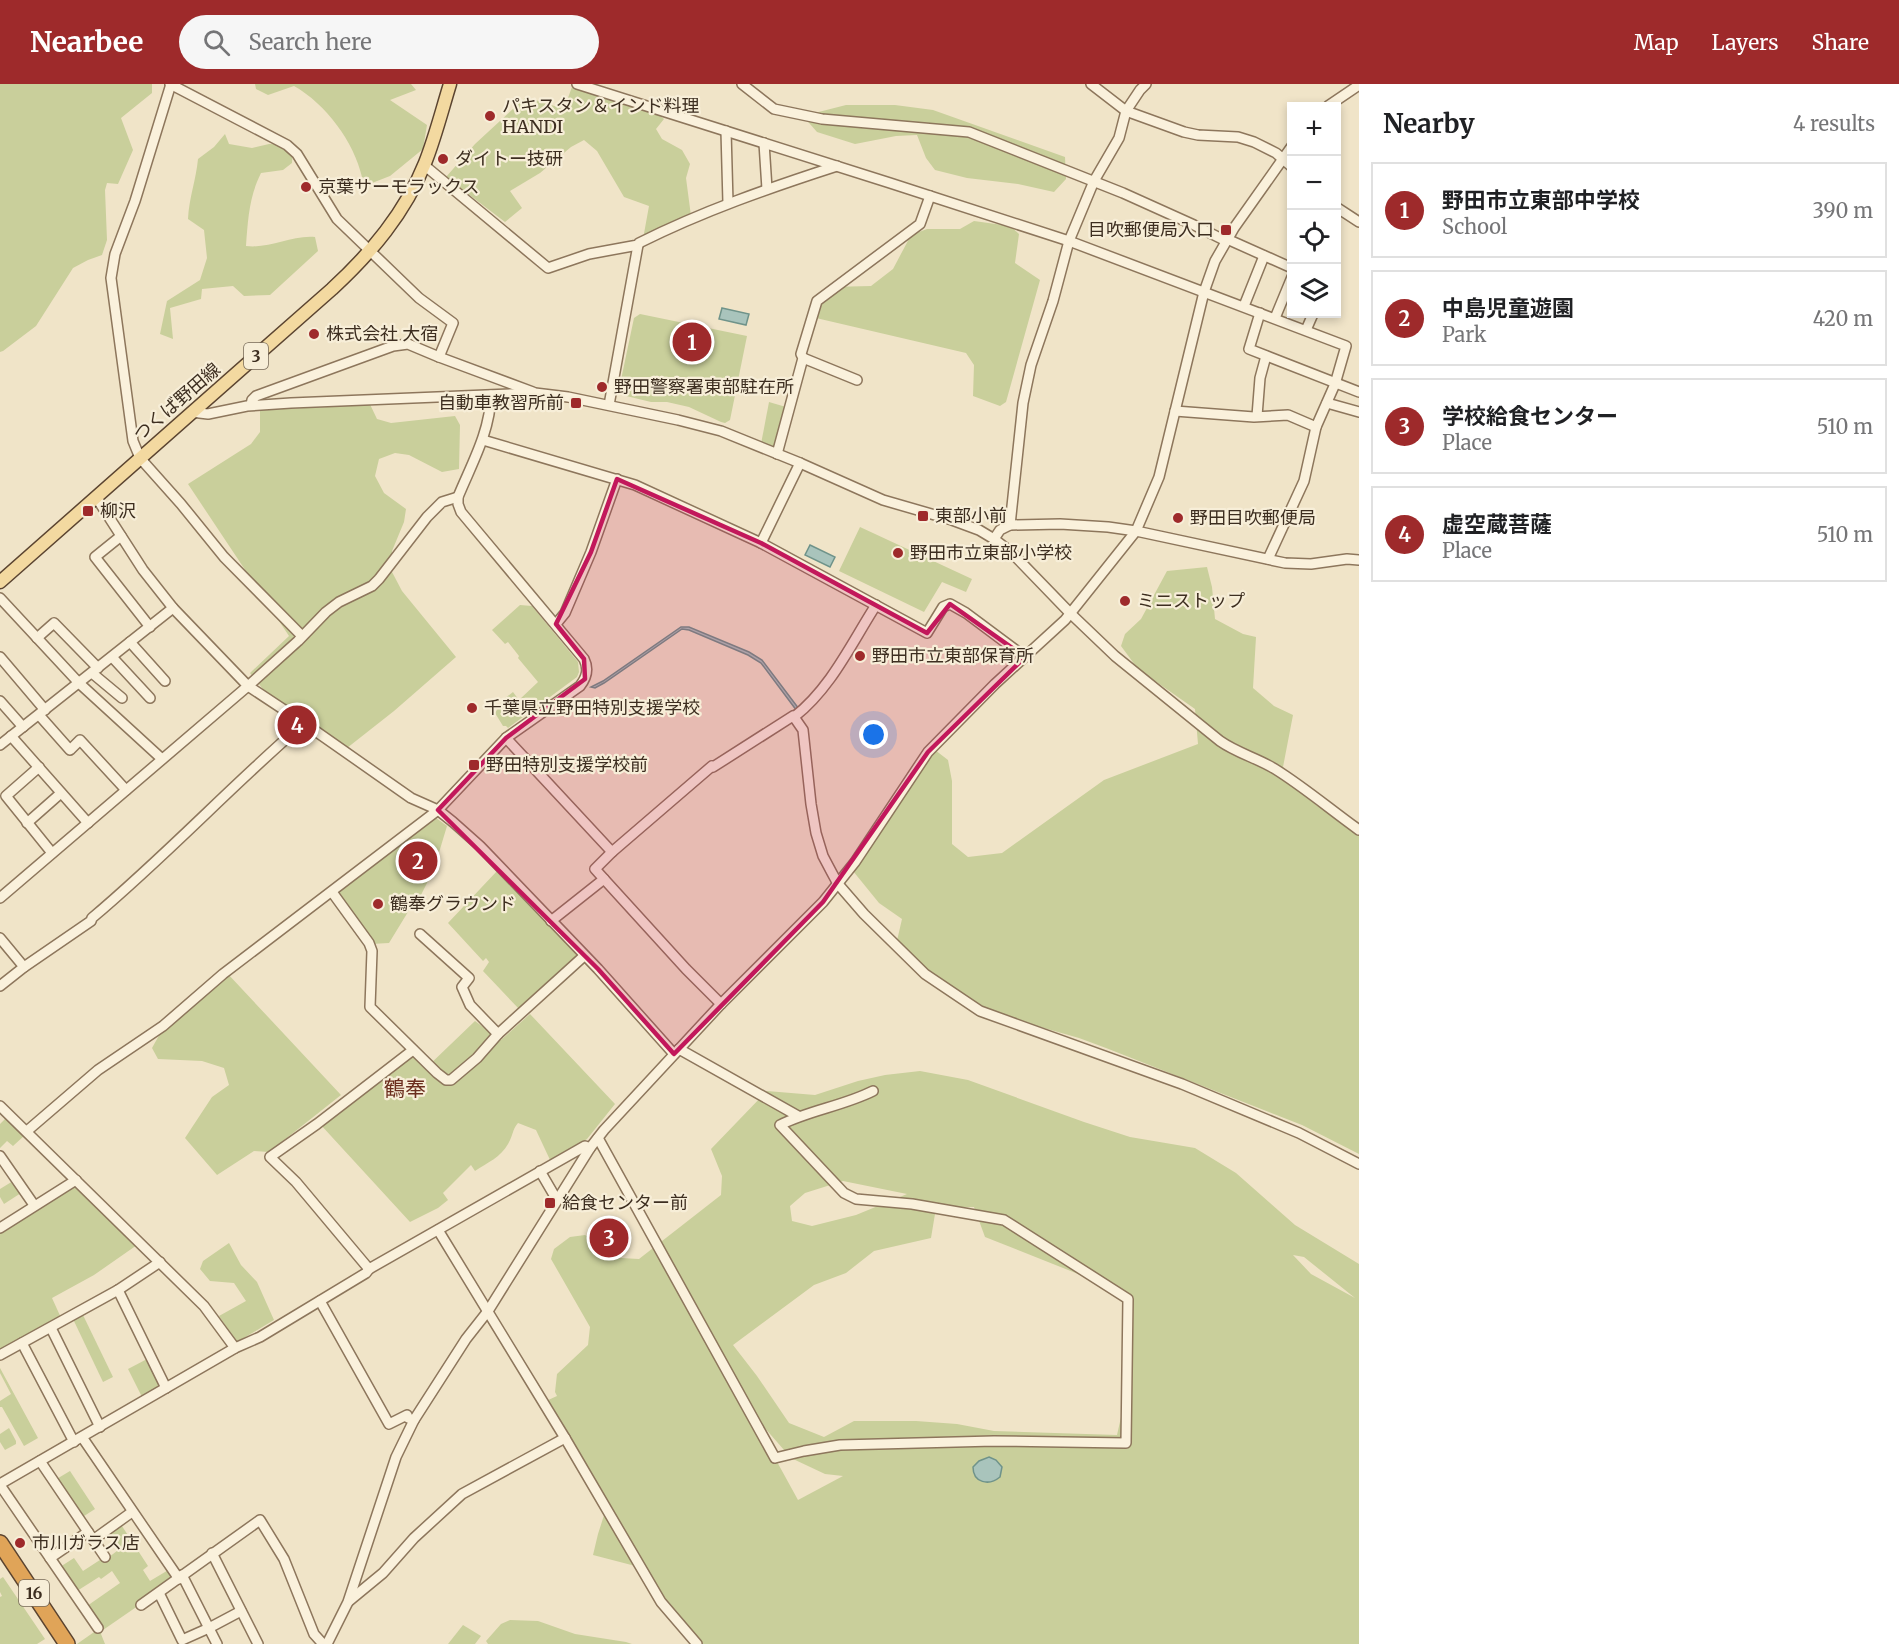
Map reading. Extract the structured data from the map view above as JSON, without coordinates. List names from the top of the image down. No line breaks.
{"streets":{"highway":["16"],"main road":["3","つくば野田線"]},"districts":["鶴奉"],"places":{"other":["パキスタン＆インド料理 HANDI","ダイトー技研","京葉サーモラックス","株式会社 大宿","野田警察署東部駐在所","野田目吹郵便局","野田市立東部小学校","ミニストップ","野田市立東部保育所","千葉県立野田特別支援学校","鶴奉グラウンド","市川ガラス店"],"transit":["目吹郵便局入口","自動車教習所前","柳沢","東部小前","野田特別支援学校前","給食センター前"]},"page":{"header":"Nearbee","search":"Search here","nav":["Map","Layers","Share"],"heading":["Nearby","4 results"],"map_buttons":["+","−"],"list":[{"mark":"1","name":"野田市立東部中学校","note":"School","value":"390 m"},{"mark":"2","name":"中島児童遊園","note":"Park","value":"420 m"},{"mark":"3","name":"学校給食センター","note":"Place","value":"510 m"},{"mark":"4","name":"虚空蔵菩薩","note":"Place","value":"510 m"}],"pins":["1","4","2","3"]}}
